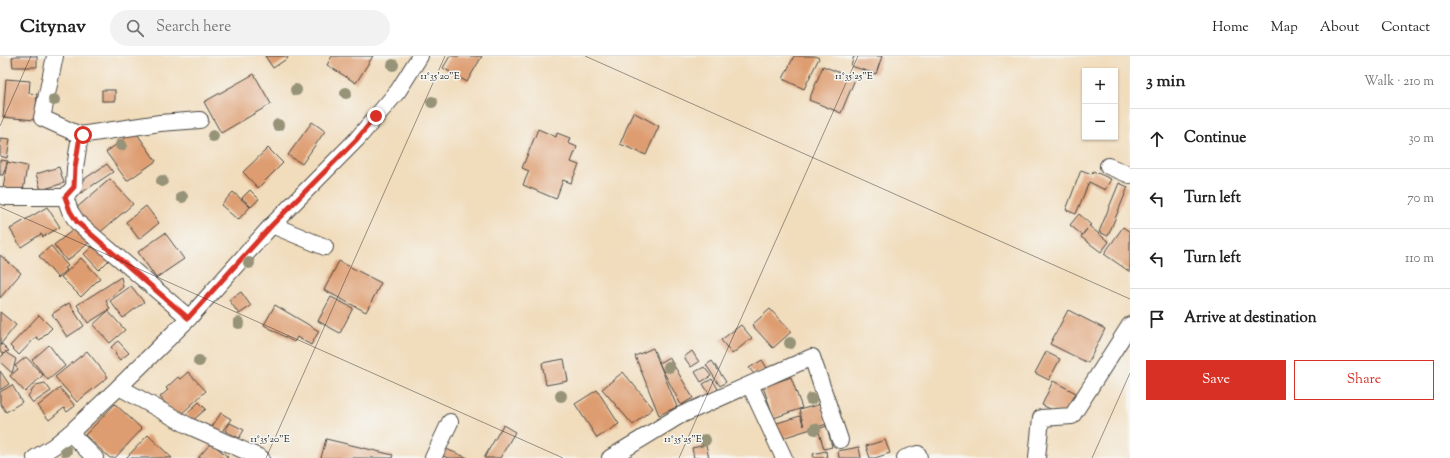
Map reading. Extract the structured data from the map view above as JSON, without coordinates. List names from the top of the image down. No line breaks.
{"page":{"header":"Citynav","search":"Search here","nav":["Home","Map","About","Contact"],"heading":["3 min","Walk · 210 m"],"map_buttons":["+","−"],"list":[["Continue","30 m"],["Turn left","70 m"],["Turn left","110 m"],"Arrive at destination"],"buttons":["Save","Share"]},"coordinates":["11°35'20\"E","11°35'25\"E"]}
